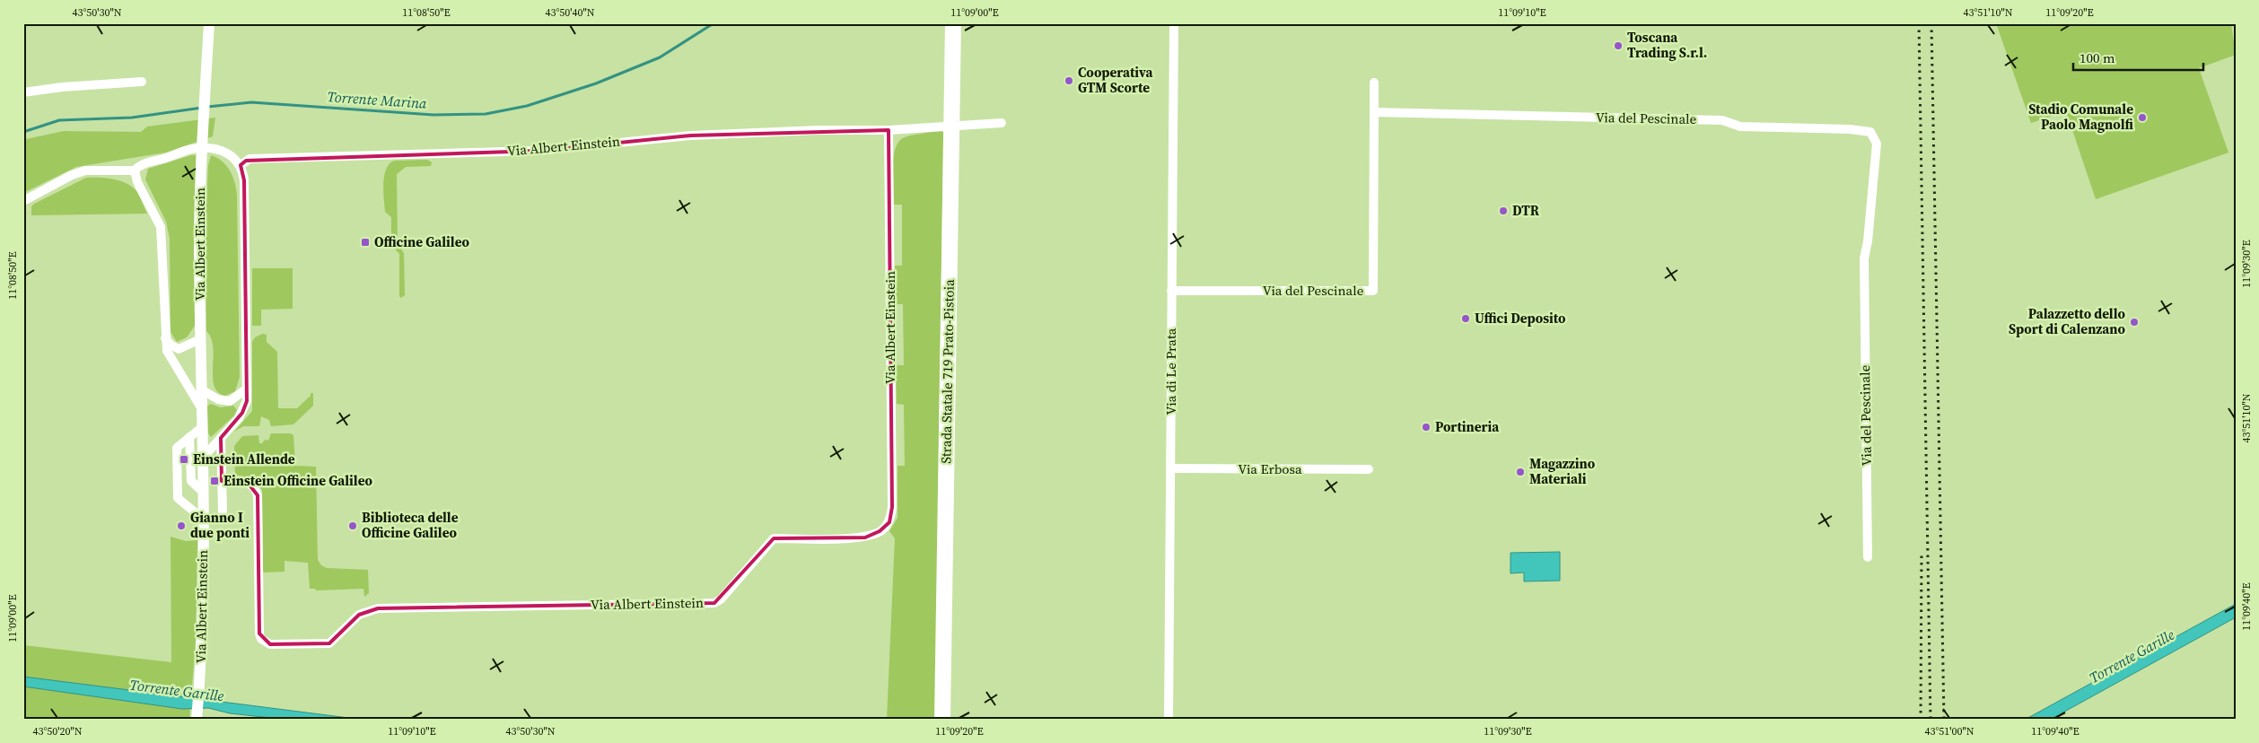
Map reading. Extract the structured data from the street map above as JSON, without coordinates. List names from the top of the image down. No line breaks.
{"streets":{"highway":["Strada Statale 719 Prato-Pistoia"],"street":["Via del Pescinale","Via Albert Einstein","Via di Le Prata","Via Erbosa"]},"crossings":[["Via del Pescinale","Via di Le Prata"],["Via di Le Prata","Via Erbosa"]],"water":["Torrente Marina","Torrente Garille"],"places":{"other":["Toscana Trading S.r.l.","Cooperativa GTM Scorte","Stadio Comunale Paolo Magnolfi","DTR","Uffici Deposito","Palazzetto dello Sport di Calenzano","Portineria","Magazzino Materiali","Gianno I due ponti","Biblioteca delle Officine Galileo"],"transit":["Officine Galileo","Einstein Allende","Einstein Officine Galileo"]},"scale_bar":"100 m","coordinates":["43°50'30\"N","11°08'50\"E","43°50'40\"N","11°09'00\"E","11°09'10\"E","43°51'10\"N","11°09'20\"E","11°09'30\"E","11°09'40\"E","43°50'20\"N","43°51'00\"N"]}
